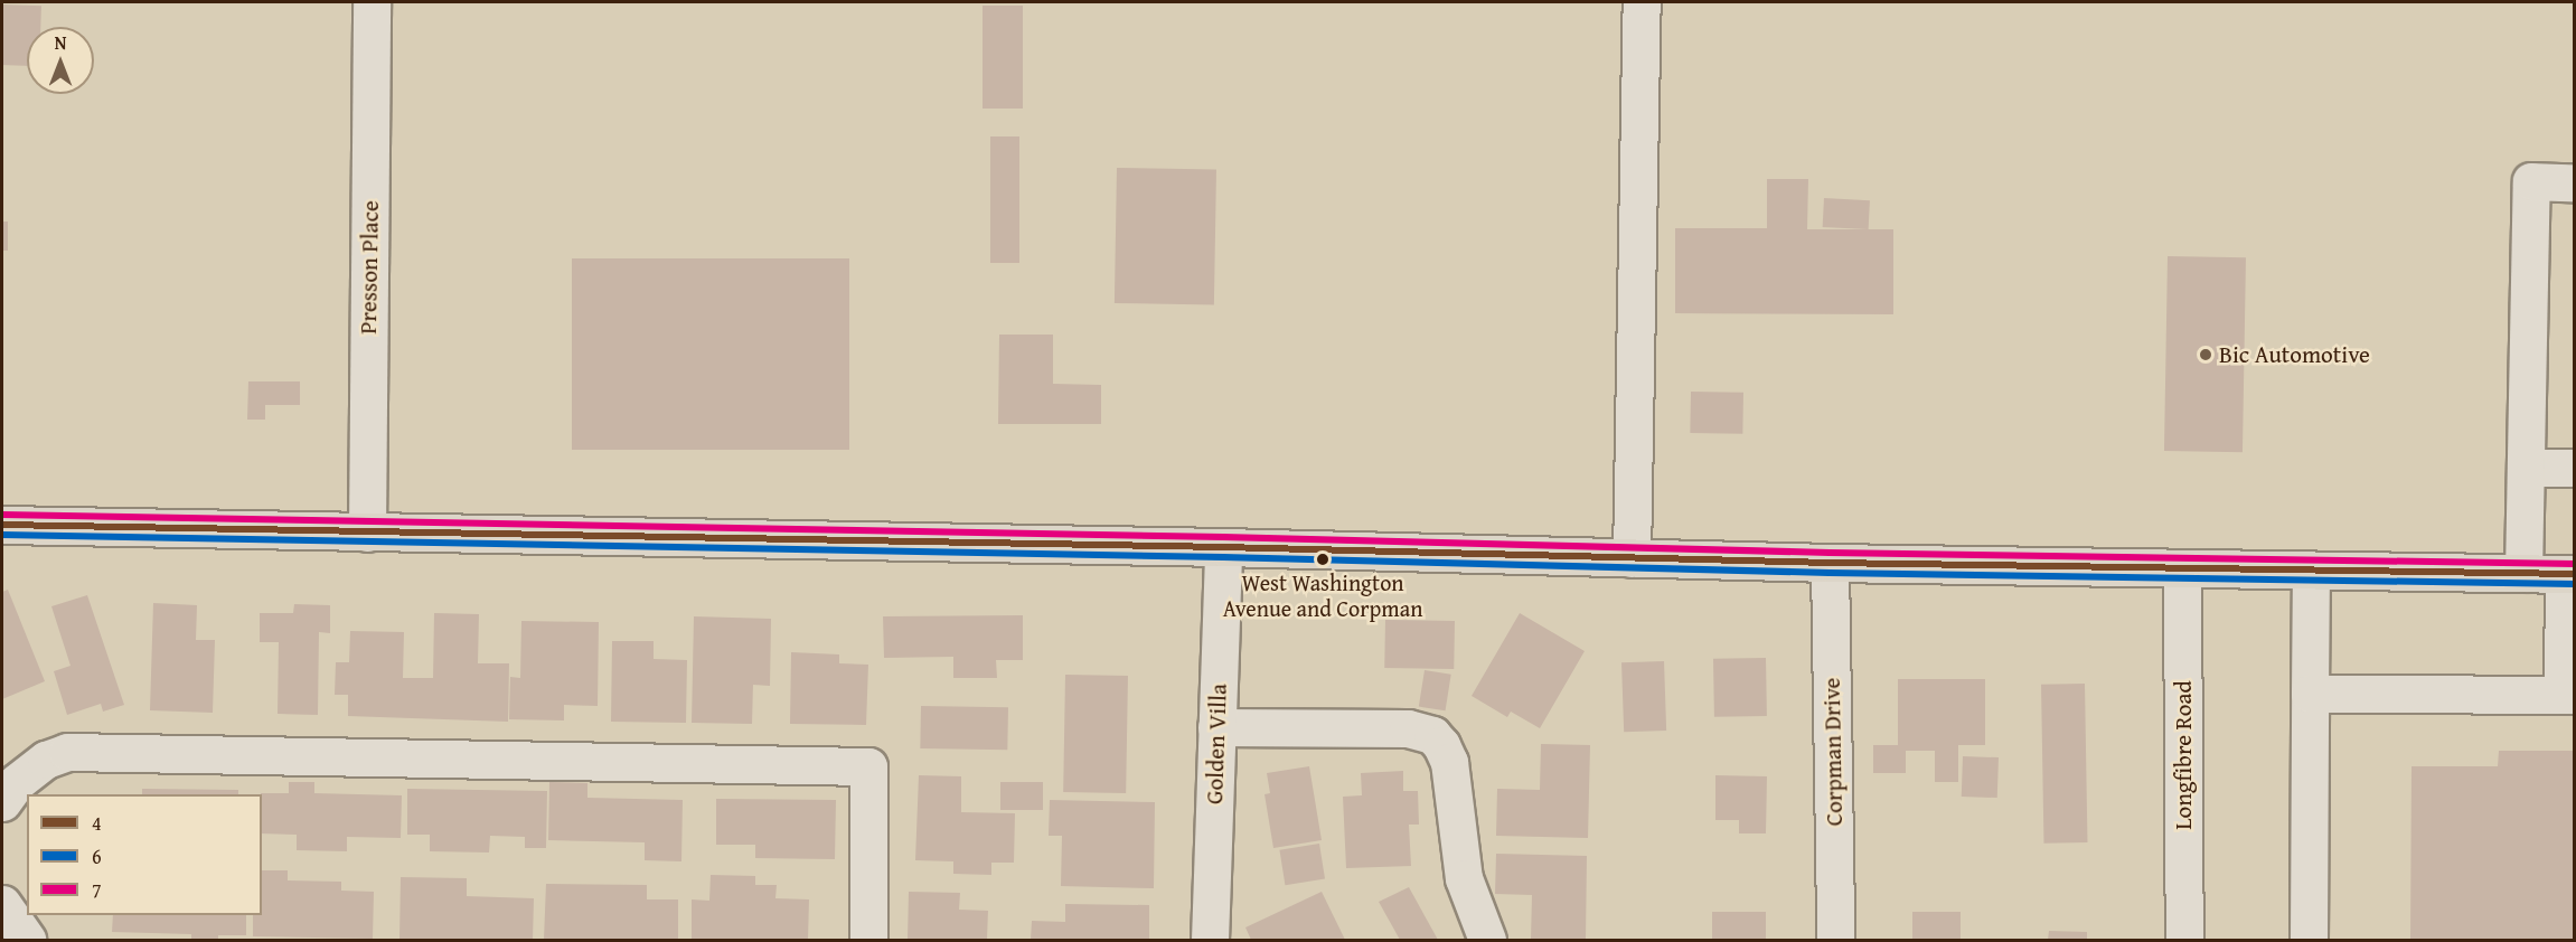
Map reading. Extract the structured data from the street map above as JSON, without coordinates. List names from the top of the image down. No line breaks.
{"streets":{"street":["Presson Place","Golden Villa","Corpman Drive","Longfibre Road"]},"places":["Bic Automotive","West Washington Avenue and Corpman"],"lines":["transit line 7","transit line 4","transit line 6"],"legend":["4","6","7"],"north":"top"}
